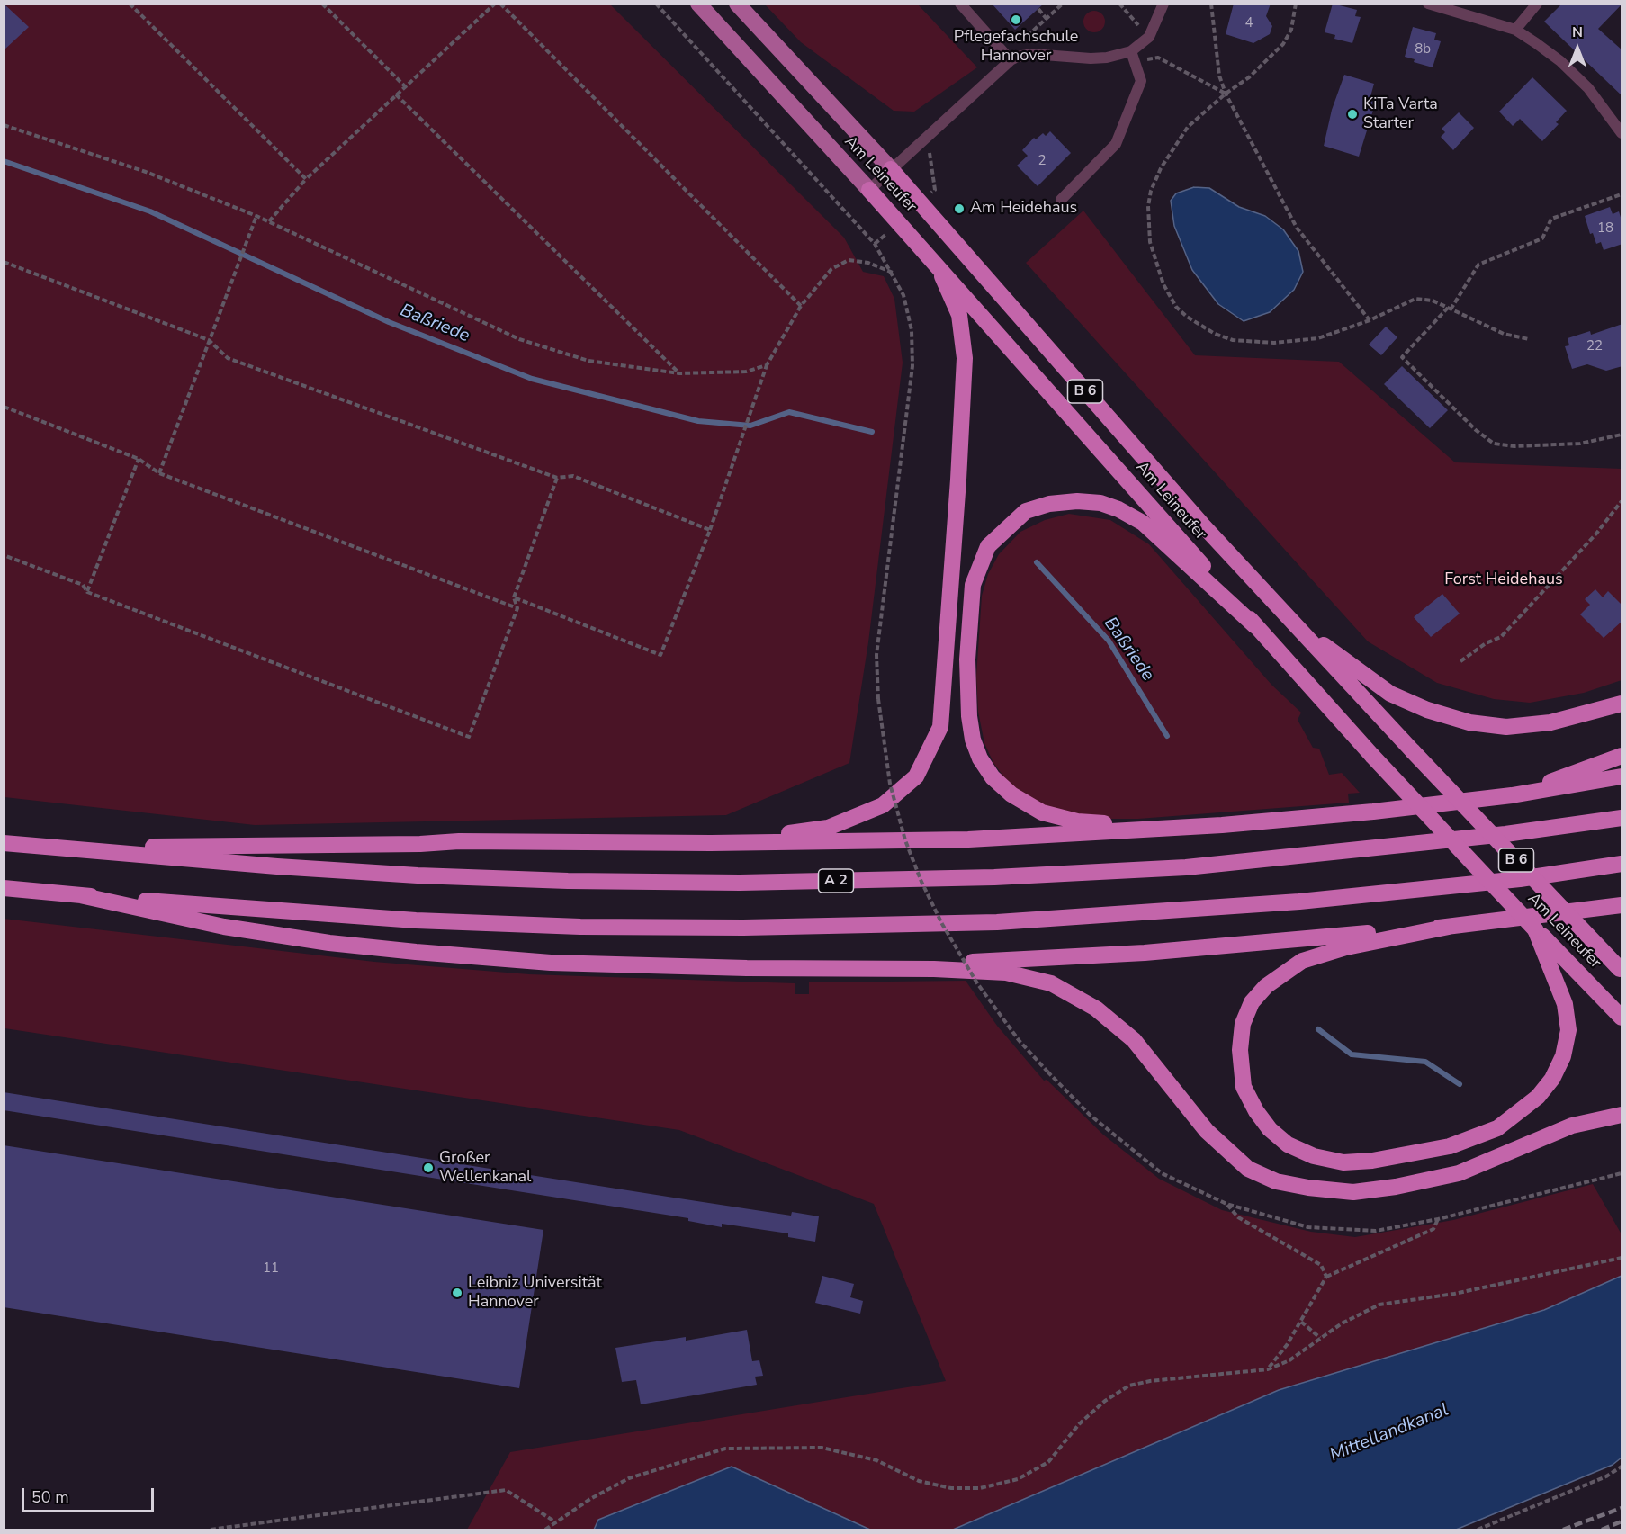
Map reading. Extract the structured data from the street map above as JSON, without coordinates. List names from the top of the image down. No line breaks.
{"streets":{"highway":["Am Leineufer","B 6","A 2"]},"water":["Baßriede","Mittellandkanal"],"parks":["Forst Heidehaus"],"places":["Pflegefachschule Hannover","KiTa Varta Starter","Am Heidehaus","Großer Wellenkanal","Leibniz Universität Hannover"],"house_numbers":["4","8b","2","18","22","11"],"scale_bar":"50 m","north":"top"}
